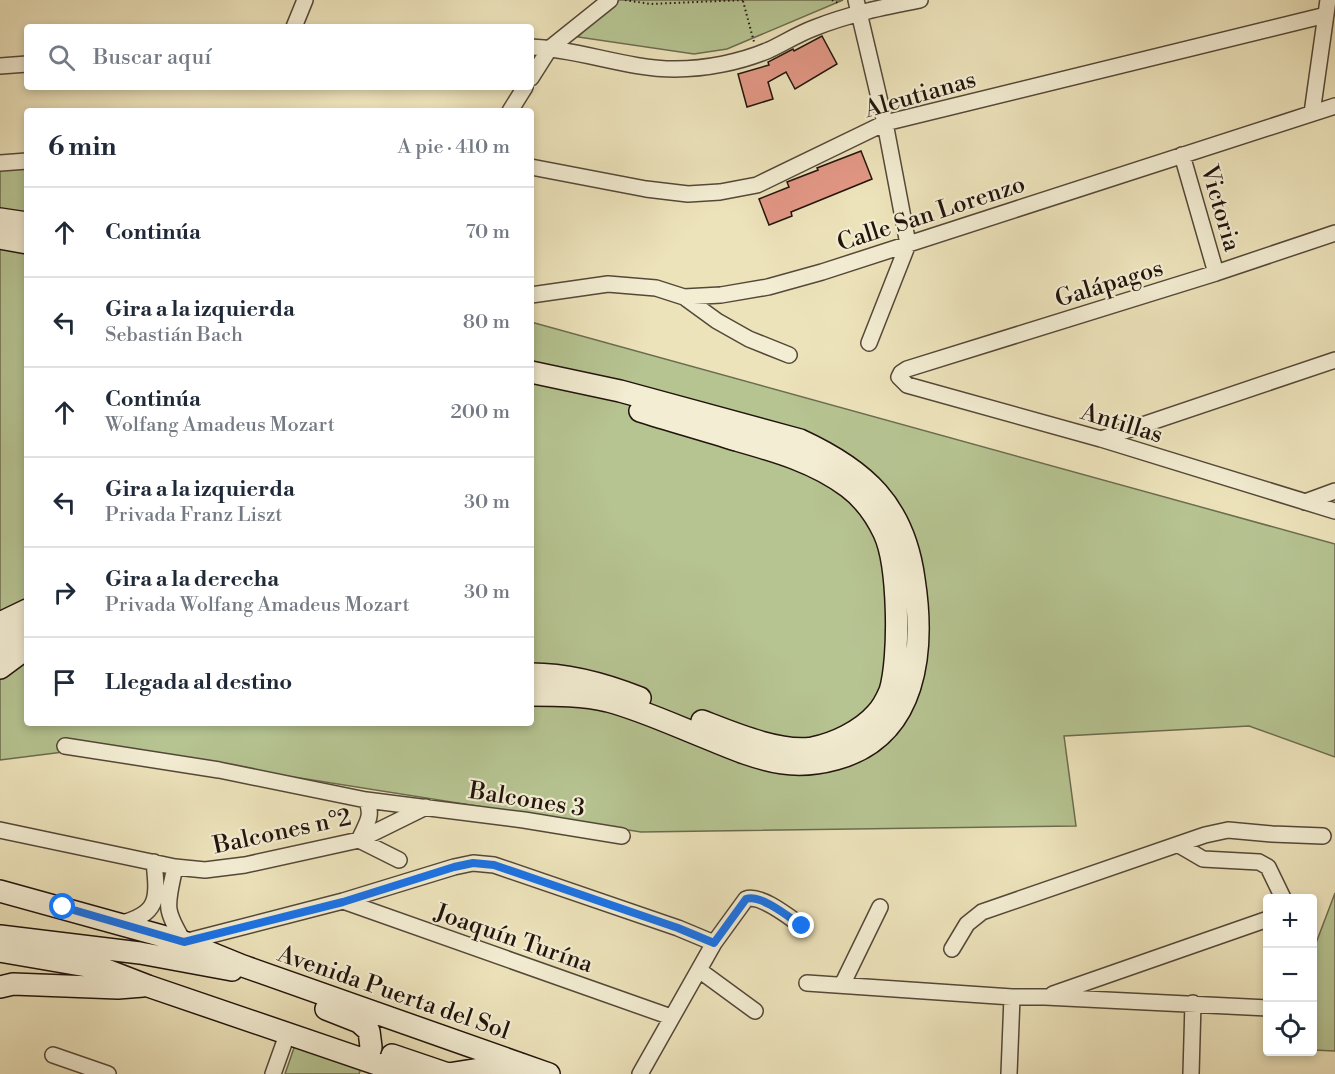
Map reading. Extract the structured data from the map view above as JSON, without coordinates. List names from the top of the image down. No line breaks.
{"streets":{"main road":["Avenida Puerta del Sol"],"street":["Aleutianas","Victoria","Calle San Lorenzo","Galápagos","Antillas","Balcones 3","Balcones n°2","Joaquín Turína"]},"crossings":[["Victoria","Calle San Lorenzo"],["Victoria","Galápagos"],["Galápagos","Antillas"],["Balcones 3","Balcones n°2"]],"page":{"search":"Buscar aquí","heading":["6 min","A pie · 410 m"],"list":[["Continúa","70 m"],["Gira a la izquierda","Sebastián Bach","80 m"],["Continúa","Wolfang Amadeus Mozart","200 m"],["Gira a la izquierda","Privada Franz Liszt","30 m"],["Gira a la derecha","Privada Wolfang Amadeus Mozart","30 m"],"Llegada al destino"],"map_buttons":["+","−"]}}
